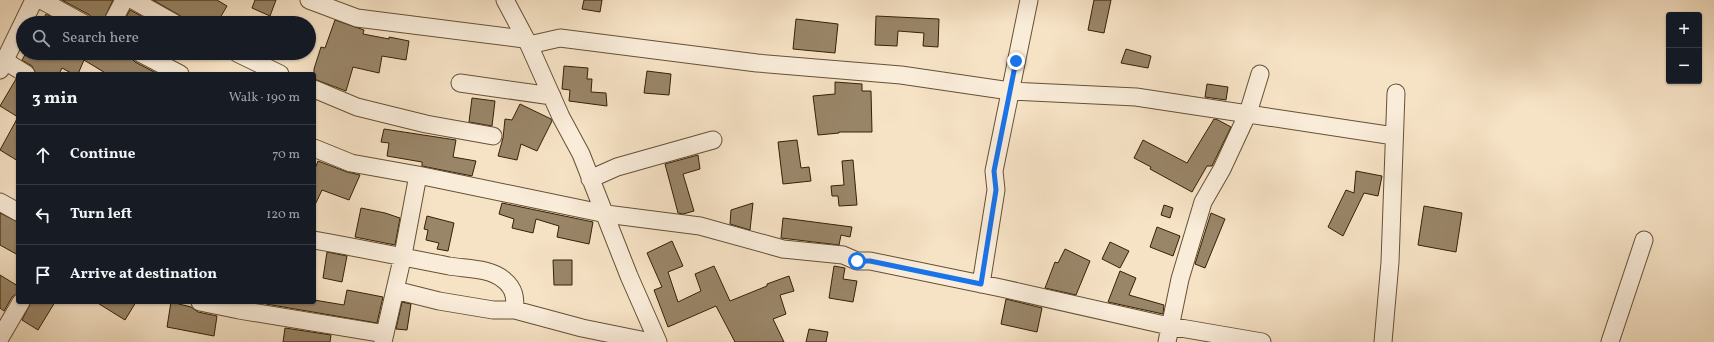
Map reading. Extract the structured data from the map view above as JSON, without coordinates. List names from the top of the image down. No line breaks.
{"page":{"map_buttons":["+","−"],"search":"Search here","heading":["3 min","Walk · 190 m"],"list":[["Continue","70 m"],["Turn left","120 m"],"Arrive at destination"]}}
